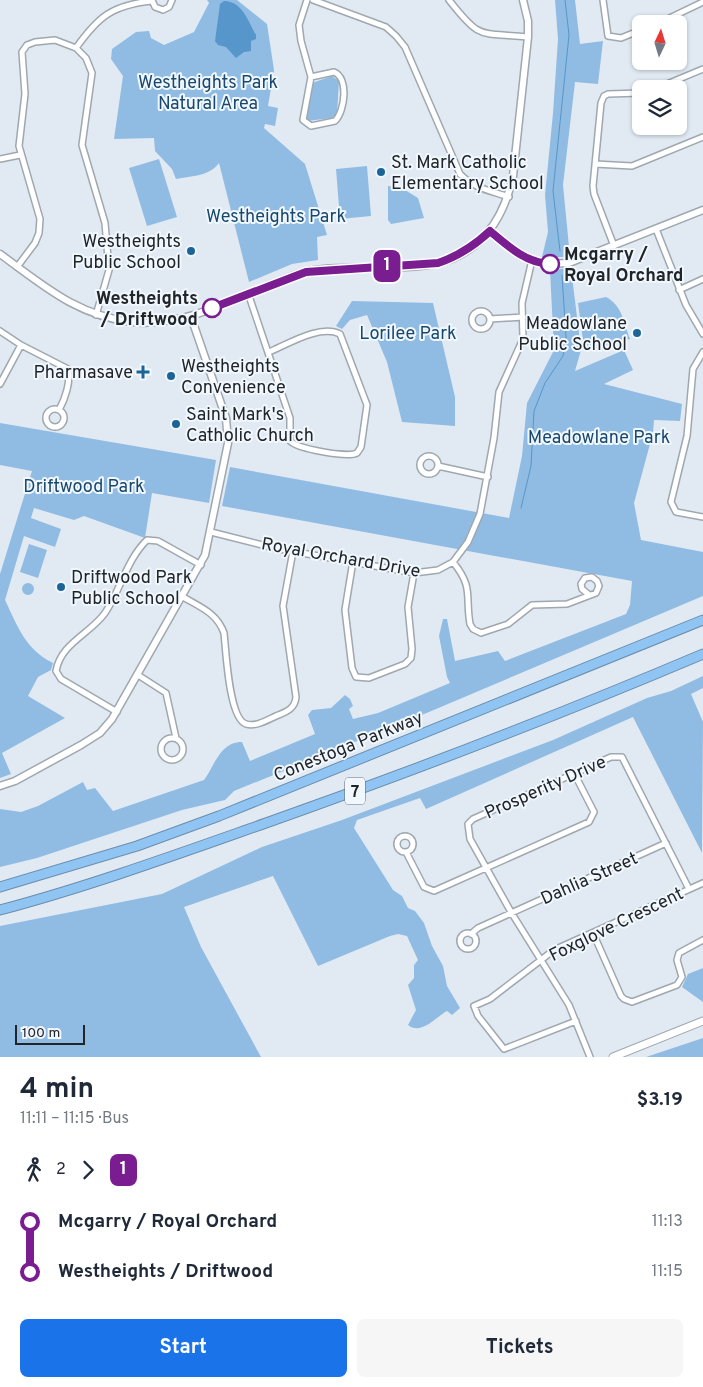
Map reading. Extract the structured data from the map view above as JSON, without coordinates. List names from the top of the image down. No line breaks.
{"streets":{"highway":["Conestoga Parkway","7"],"street":["Royal Orchard Drive","Prosperity Drive","Dahlia Street","Foxglove Crescent"]},"crossings":[["Prosperity Drive","Dahlia Street"],["Prosperity Drive","Foxglove Crescent"]],"parks":["Westheights Park Natural Area","Westheights Park","Lorilee Park","Meadowlane Park","Driftwood Park"],"places":{"other":["St. Mark Catholic Elementary School","Westheights Public School","Mcgarry / Royal Orchard","Westheights / Driftwood","Meadowlane Public School","Westheights Convenience","Saint Mark's Catholic Church","Driftwood Park Public School"],"health":["Pharmasave"]},"lines":["bus line 1"],"scale_bar":"100 m","north":"top","page":{"on_map":"1","scale":"100 m","heading":["4 min","11:11 – 11:15 · Bus","$3.19"],"legs":["2","1"],"list":[{"name":"Mcgarry / Royal Orchard","value":"11:13"},{"name":"Westheights / Driftwood","value":"11:15"}],"buttons":["Start","Tickets"]}}
